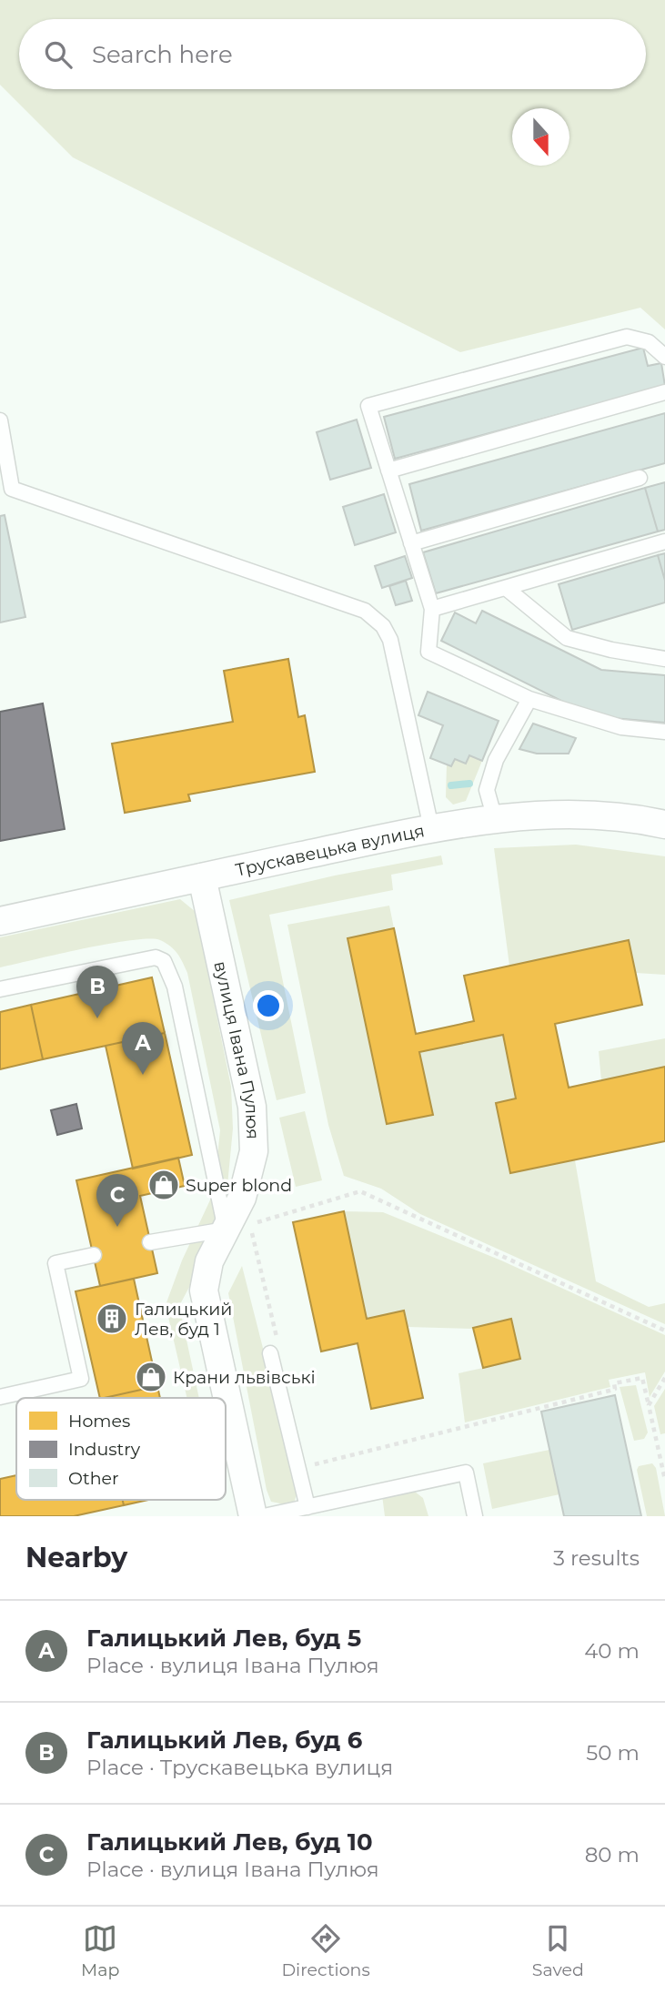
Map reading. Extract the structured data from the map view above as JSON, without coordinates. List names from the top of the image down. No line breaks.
{"streets":{"street":["Трускавецька вулиця","вулиця Івана Пулюя"]},"crossings":[["Трускавецька вулиця","вулиця Івана Пулюя"]],"places":{"shop":["Super blond","Крани львівські"],"building":["Галицький Лев, буд 1"]},"legend":["Homes","Industry","Other"],"north":"bottom","page":{"search":"Search here","pins":["B","A","C"],"heading":["Nearby","3 results"],"list":[{"mark":"A","name":"Галицький Лев, буд 5","note":"Place · вулиця Івана Пулюя","value":"40 m"},{"mark":"B","name":"Галицький Лев, буд 6","note":"Place · Трускавецька вулиця","value":"50 m"},{"mark":"C","name":"Галицький Лев, буд 10","note":"Place · вулиця Івана Пулюя","value":"80 m"}],"nav":["Map","Directions","Saved"]}}
